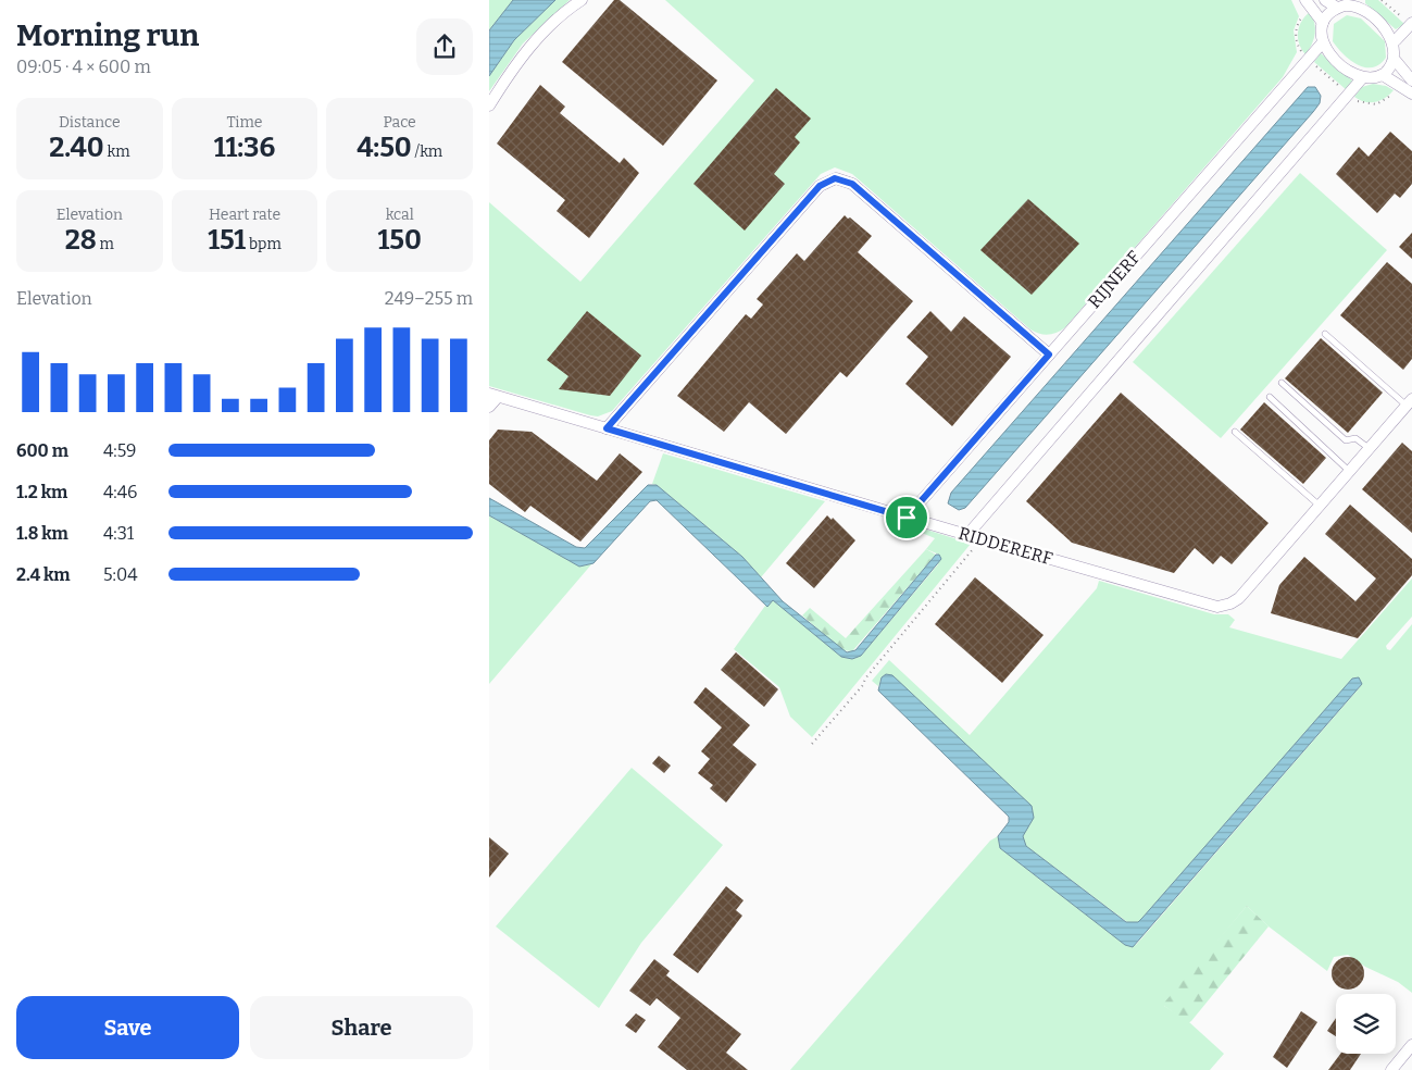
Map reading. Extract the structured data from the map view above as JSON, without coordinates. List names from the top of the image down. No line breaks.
{"streets":{"street":["RIJNERF","RIDDERERF"]},"crossings":[["RIJNERF","RIDDERERF"]],"page":{"heading":["Morning run","09:05 · 4 × 600 m"],"stats":[["Distance","2.40 km"],["Time","11:36"],["Pace","4:50 /km"],["Elevation","28 m"],["Heart rate","151 bpm"],["kcal","150"]],"chart":["Elevation","249–255 m"],"list":[{"name":"600 m","note":"4:59"},{"name":"1.2 km","note":"4:46"},{"name":"1.8 km","note":"4:31"},{"name":"2.4 km","note":"5:04"}],"buttons":["Save","Share"]}}
